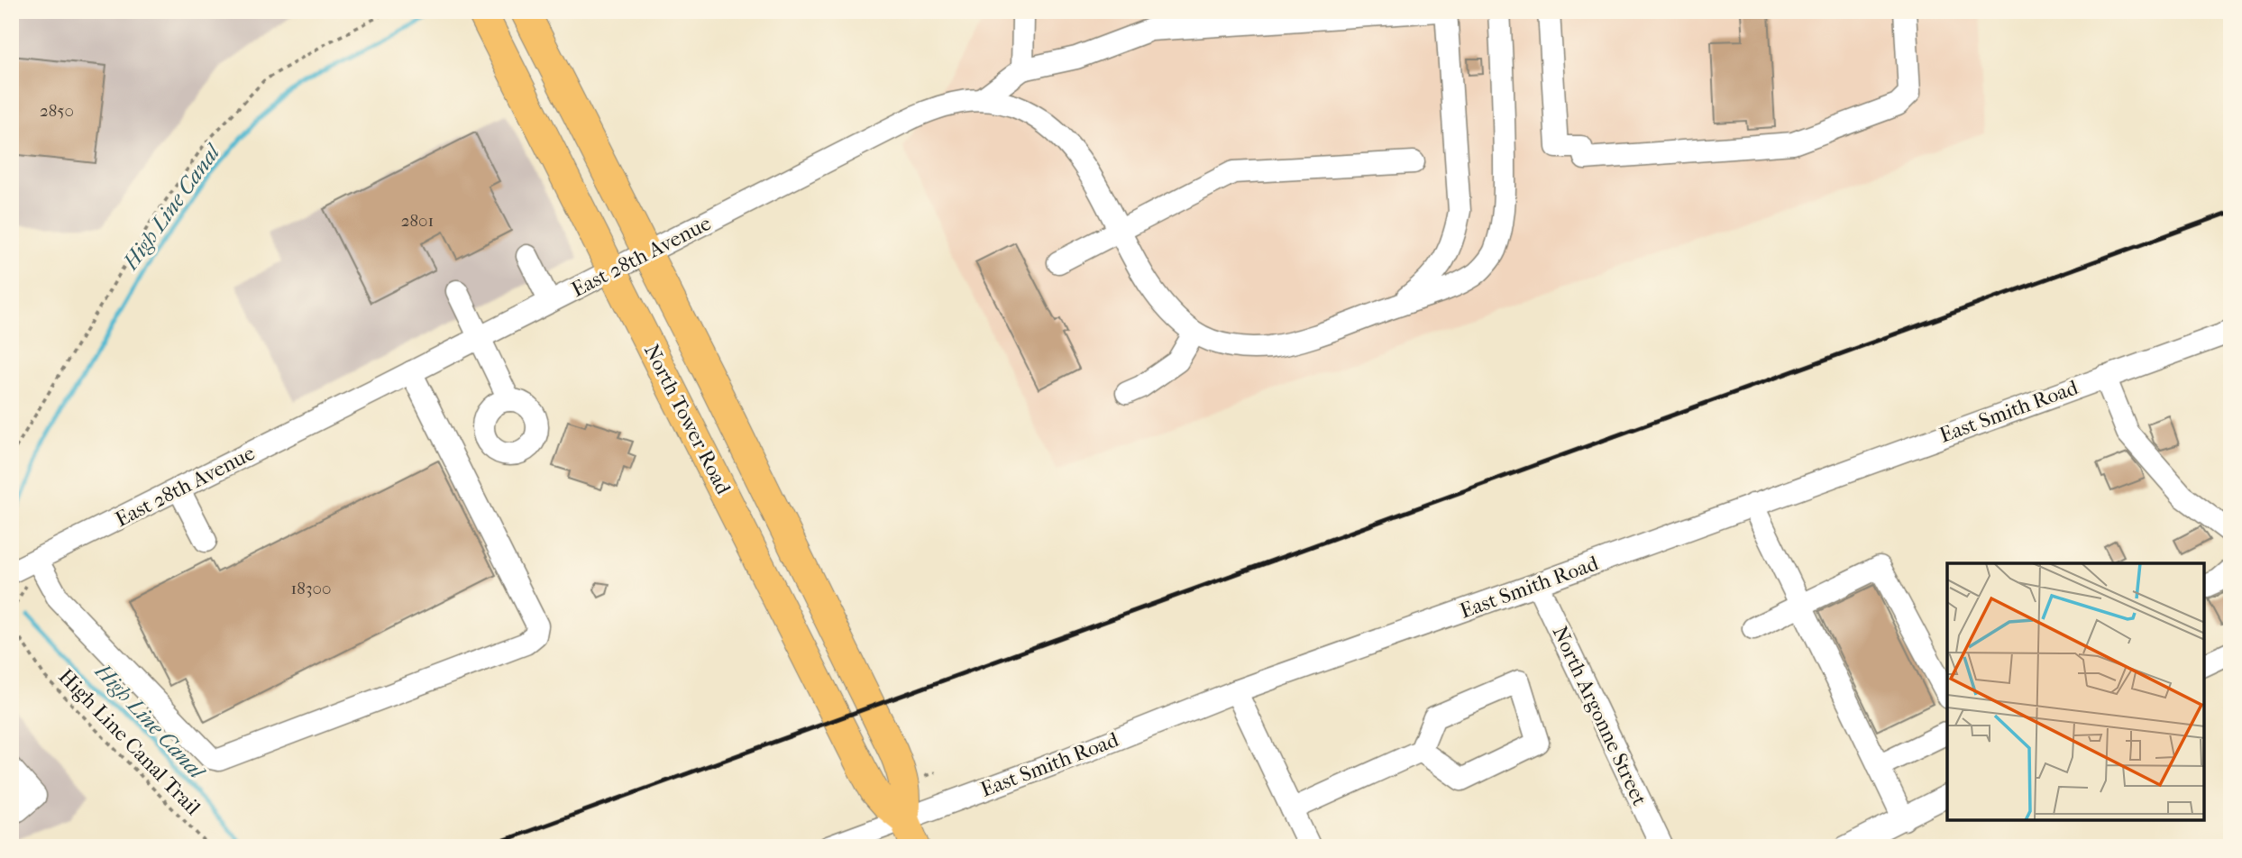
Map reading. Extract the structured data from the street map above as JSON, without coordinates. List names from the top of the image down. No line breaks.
{"streets":{"main road":["North Tower Road"],"street":["East 28th Avenue","East Smith Road","North Argonne Street"],"path":["High Line Canal Trail"]},"crossings":[["East 28th Avenue","North Tower Road"],["East Smith Road","North Tower Road"],["East Smith Road","North Argonne Street"]],"water":["High Line Canal"],"house_numbers":["2850","2801","18300"]}
